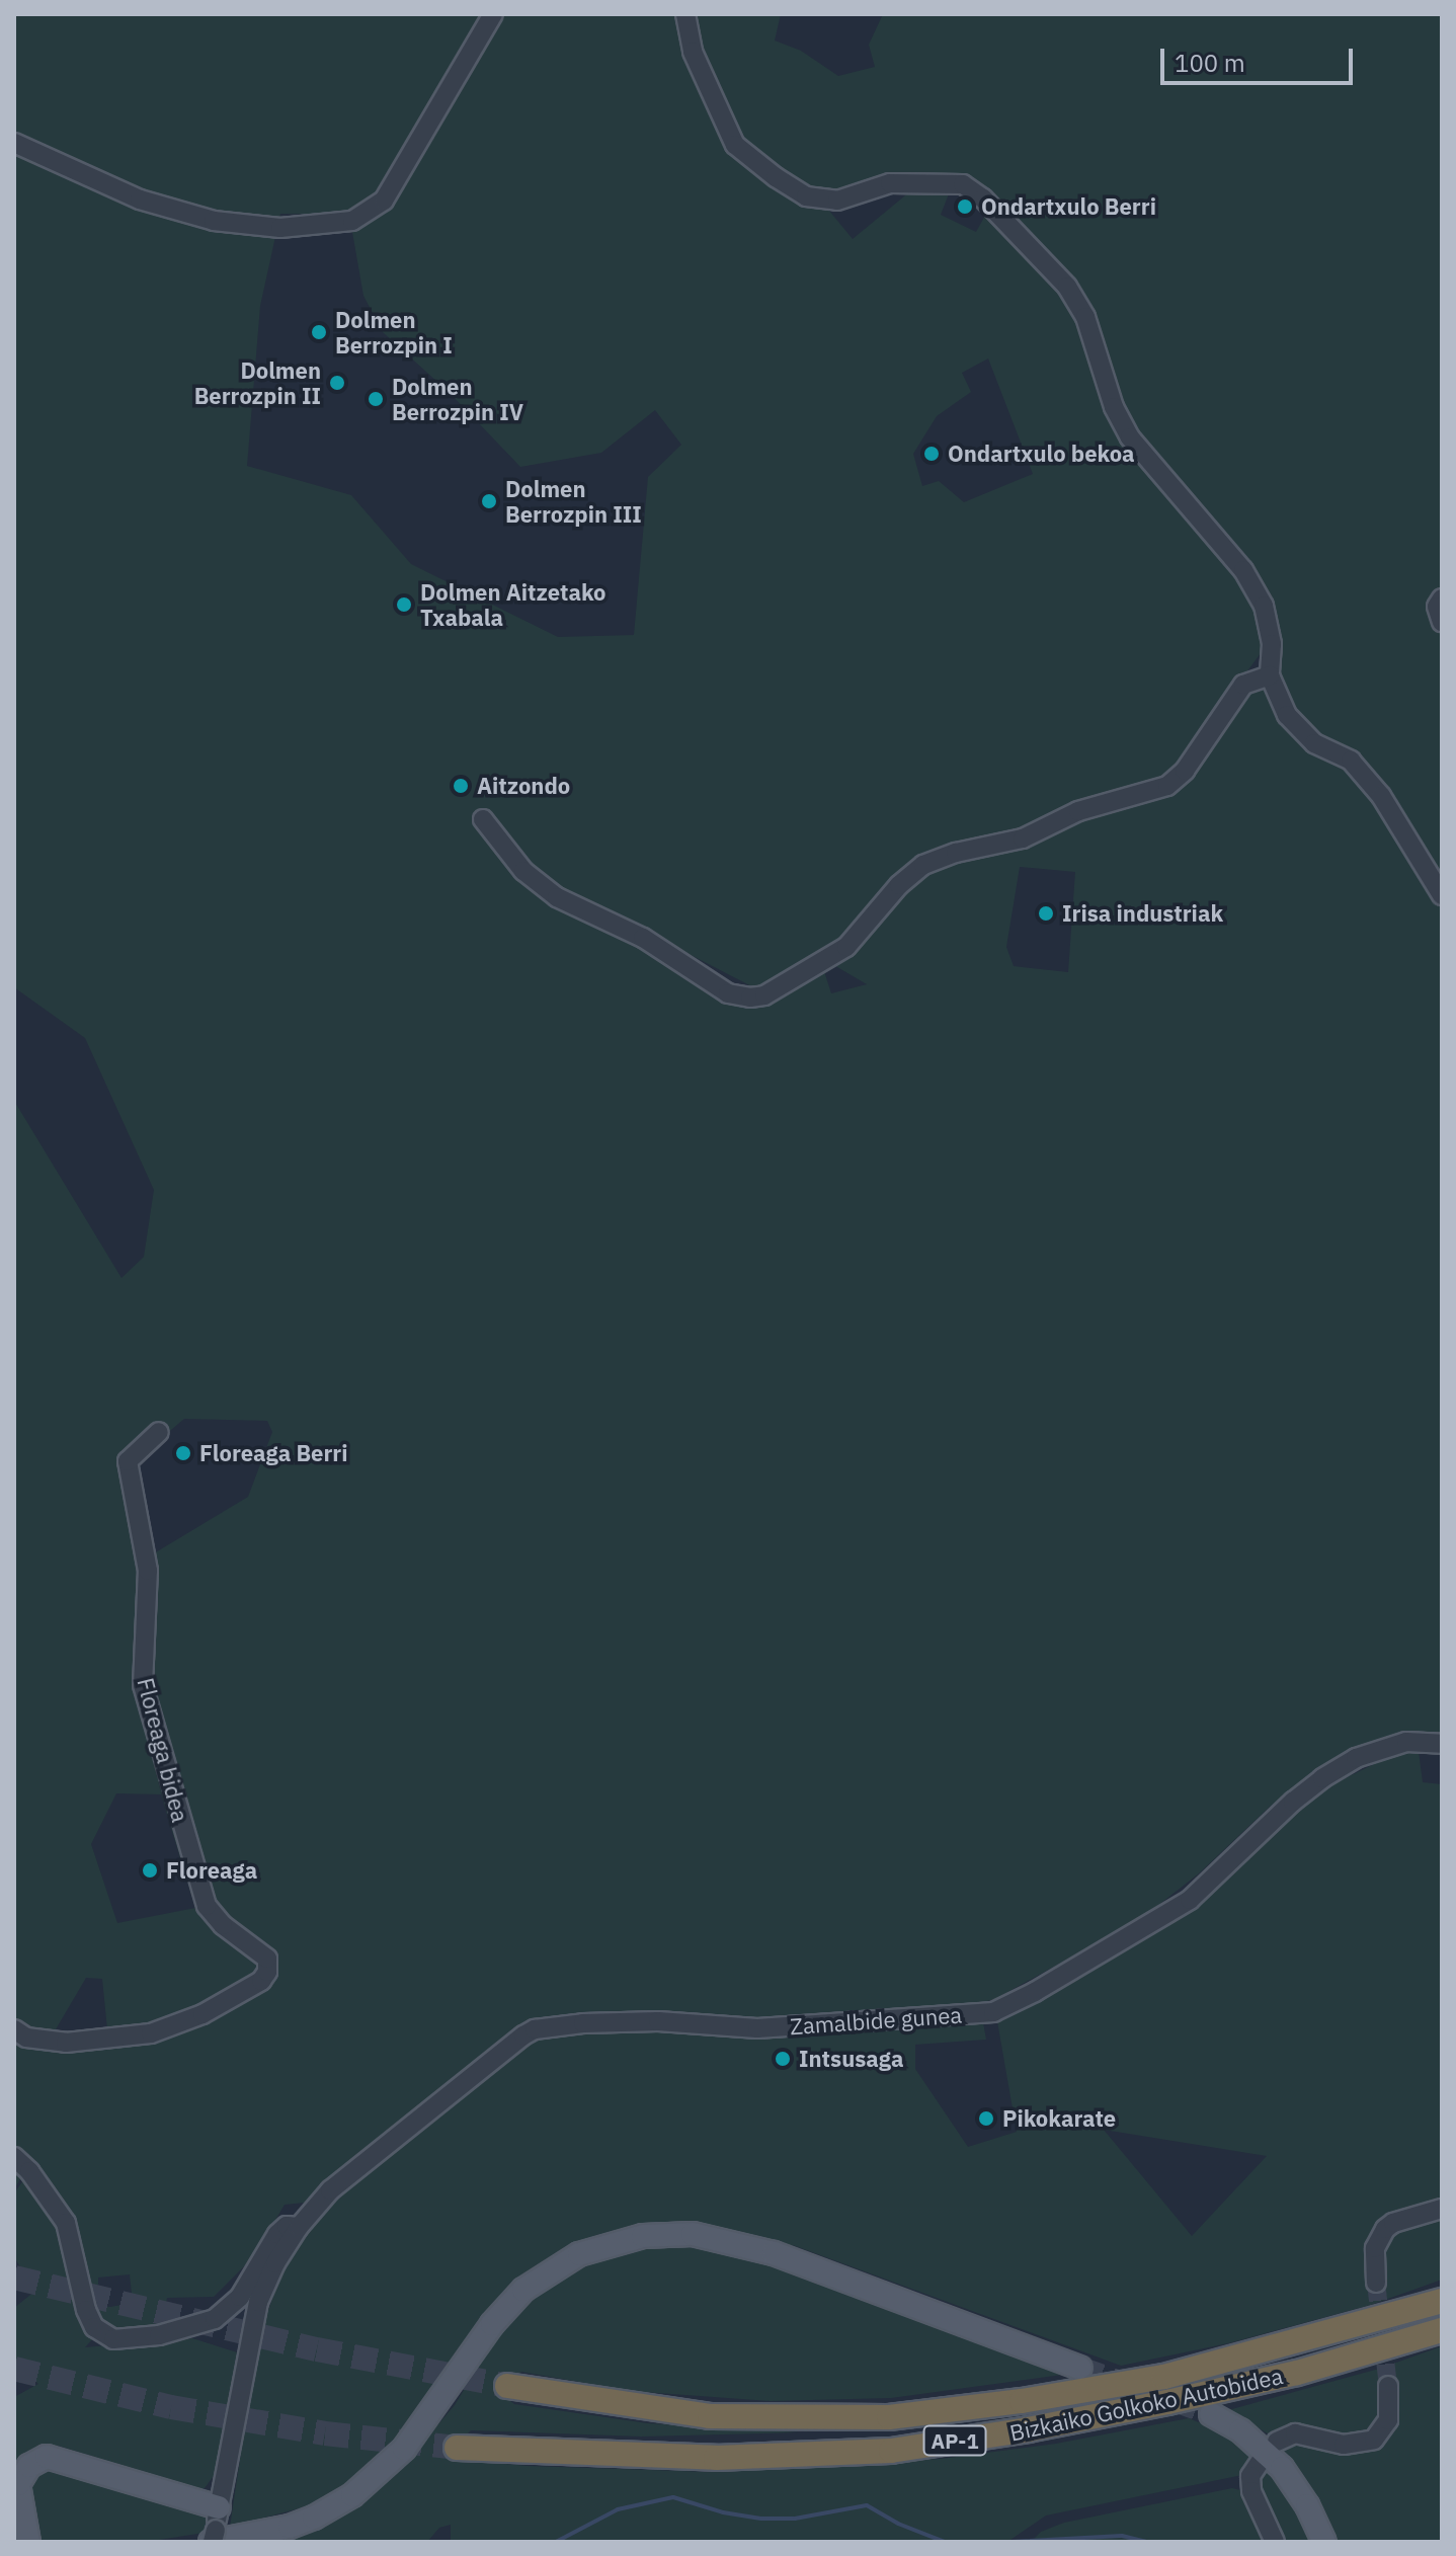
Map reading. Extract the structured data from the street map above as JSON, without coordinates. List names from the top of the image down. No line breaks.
{"streets":{"highway":["Bizkaiko Golkoko Autobidea","AP-1"],"street":["Floreaga bidea","Zamalbide gunea"]},"places":["Ondartxulo Berri","Dolmen Berrozpin I","Dolmen Berrozpin II","Dolmen Berrozpin IV","Ondartxulo bekoa","Dolmen Berrozpin III","Dolmen Aitzetako Txabala","Aitzondo","Irisa industriak","Floreaga Berri","Floreaga","Intsusaga","Pikokarate"],"scale_bar":"100 m"}
